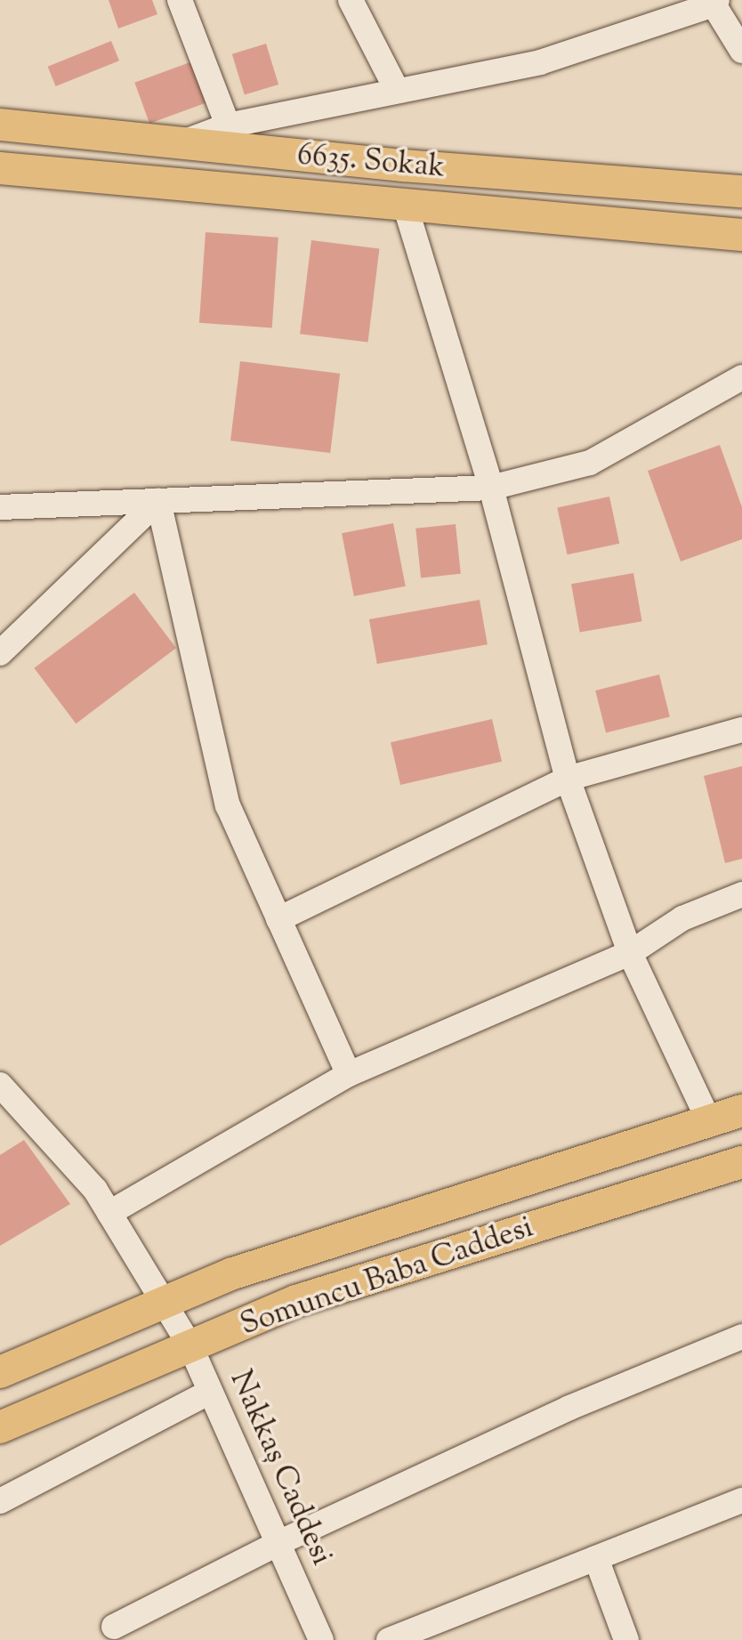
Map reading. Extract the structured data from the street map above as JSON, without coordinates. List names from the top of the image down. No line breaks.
{"streets":{"main road":["6635. Sokak","Somuncu Baba Caddesi"],"street":["Nakkaş Caddesi"]},"crossings":[["Somuncu Baba Caddesi","Nakkaş Caddesi"]]}
